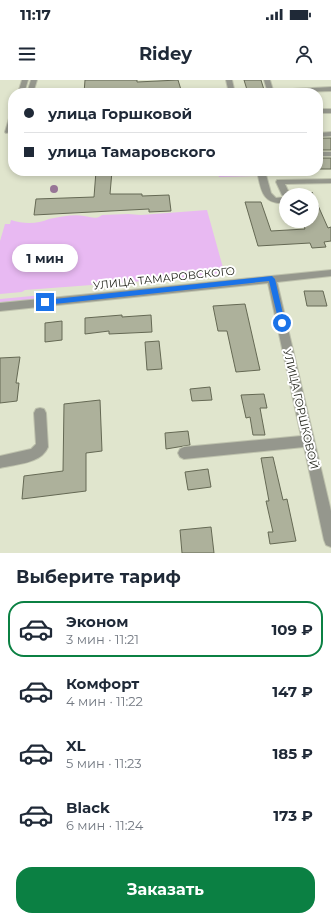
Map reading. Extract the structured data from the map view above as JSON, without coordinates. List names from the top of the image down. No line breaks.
{"streets":{"street":["УЛИЦА ТАМАРОВСКОГО","УЛИЦА ГОРШКОВОЙ"]},"crossings":[["УЛИЦА ТАМАРОВСКОГО","УЛИЦА ГОРШКОВОЙ"]],"page":{"status":"11:17","header":"Ridey","banner":["улица Горшковой","улица Тамаровского"],"bubble":"1 мин","heading":"Выберите тариф","list":[{"name":"Эконом","note":"3 мин · 11:21","value":"109 ₽"},{"name":"Комфорт","note":"4 мин · 11:22","value":"147 ₽"},{"name":"XL","note":"5 мин · 11:23","value":"185 ₽"},{"name":"Black","note":"6 мин · 11:24","value":"173 ₽"}],"buttons":"Заказать"}}
